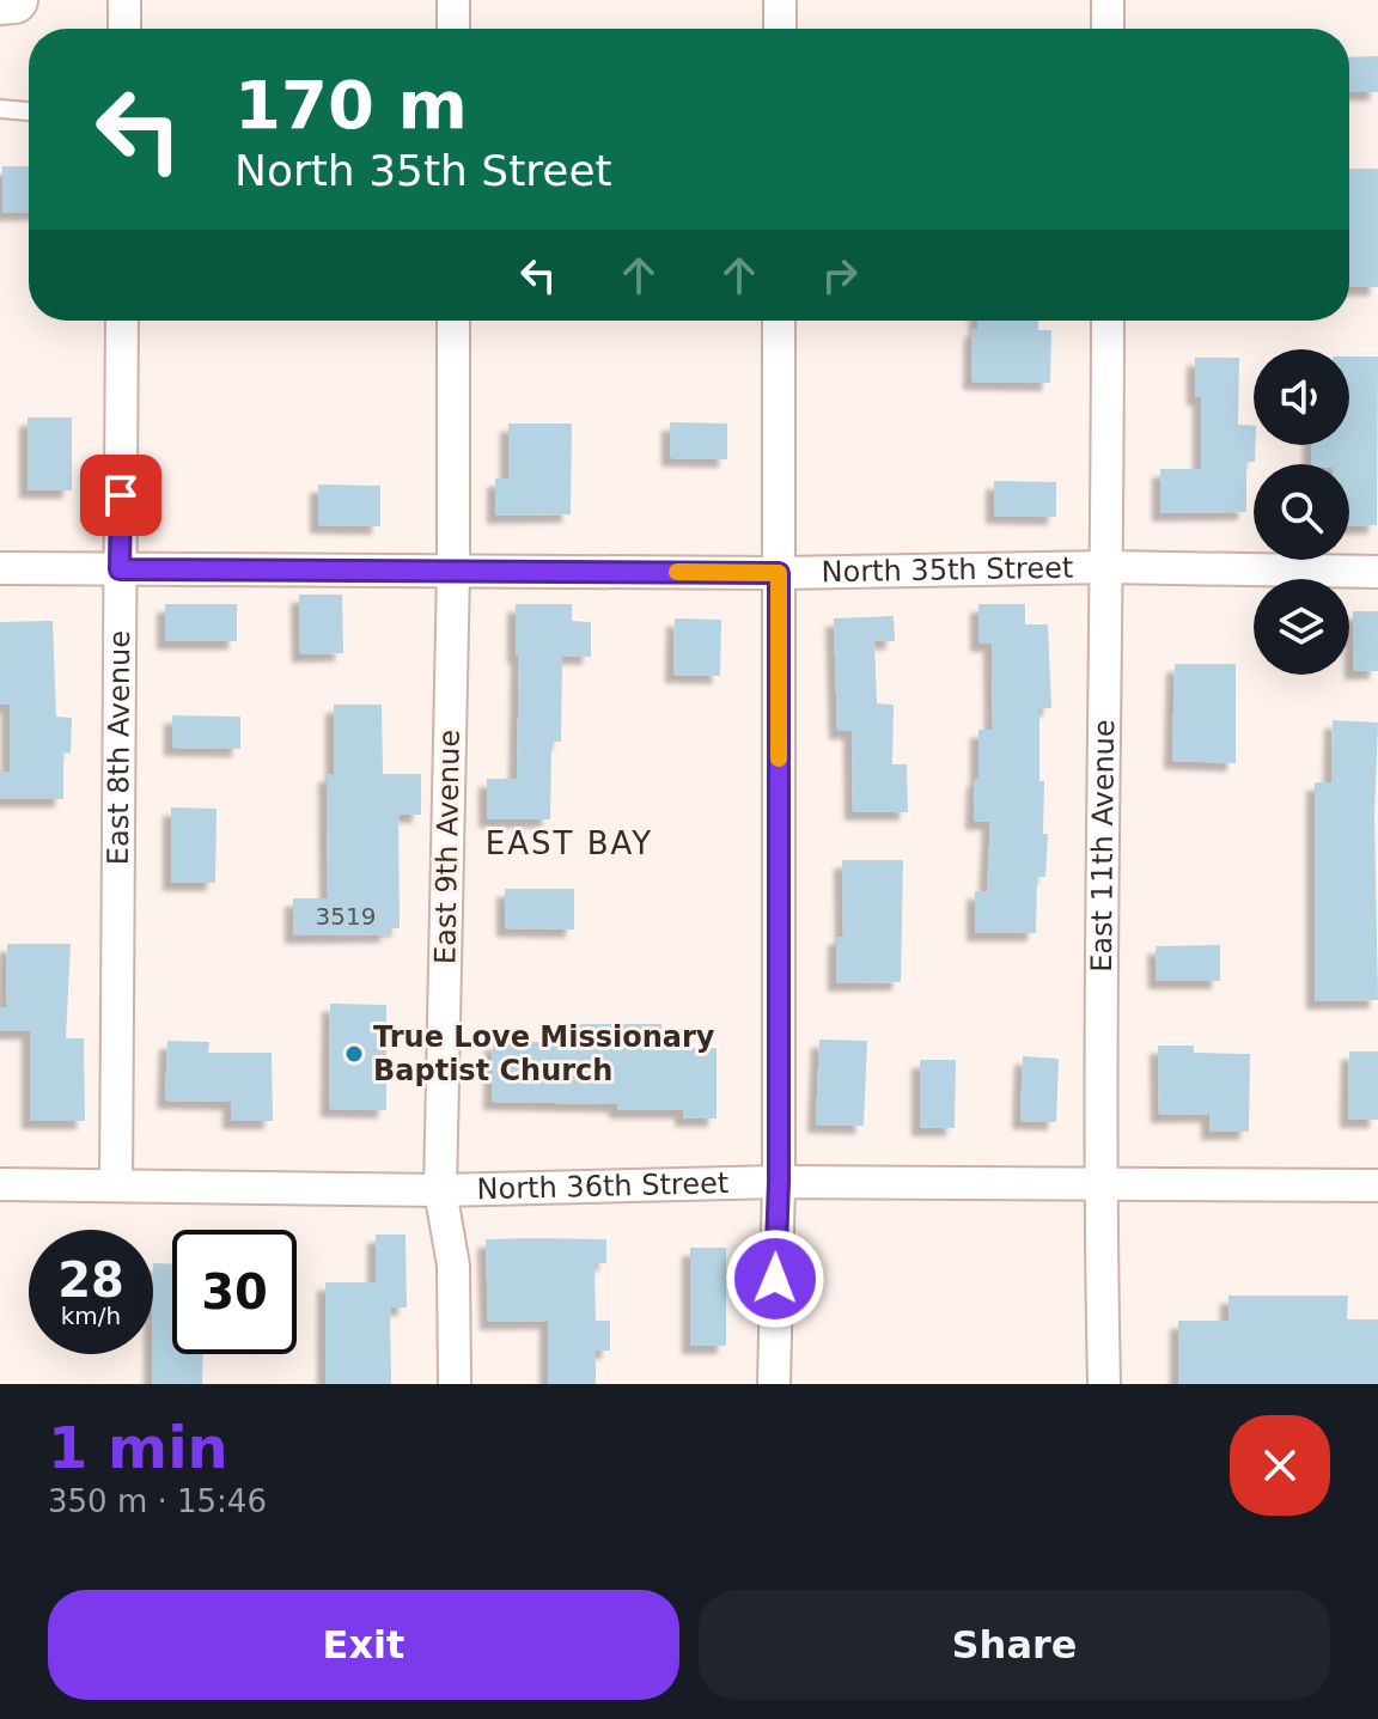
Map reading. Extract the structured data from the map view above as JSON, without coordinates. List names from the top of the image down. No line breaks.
{"streets":{"street":["North 35th Street","East 8th Avenue","East 9th Avenue","East 11th Avenue","North 36th Street"]},"crossings":[["North 35th Street","East 8th Avenue"],["North 35th Street","East 9th Avenue"],["North 35th Street","East 11th Avenue"],["East 8th Avenue","North 36th Street"],["East 9th Avenue","North 36th Street"],["East 11th Avenue","North 36th Street"]],"districts":["EAST BAY"],"places":["True Love Missionary Baptist Church"],"house_numbers":["3519"],"page":{"turn":["170 m","North 35th Street"],"speed":"28 km/h","limit":"30","heading":["1 min","350 m · 15:46"],"buttons":["Exit","Share"]}}
